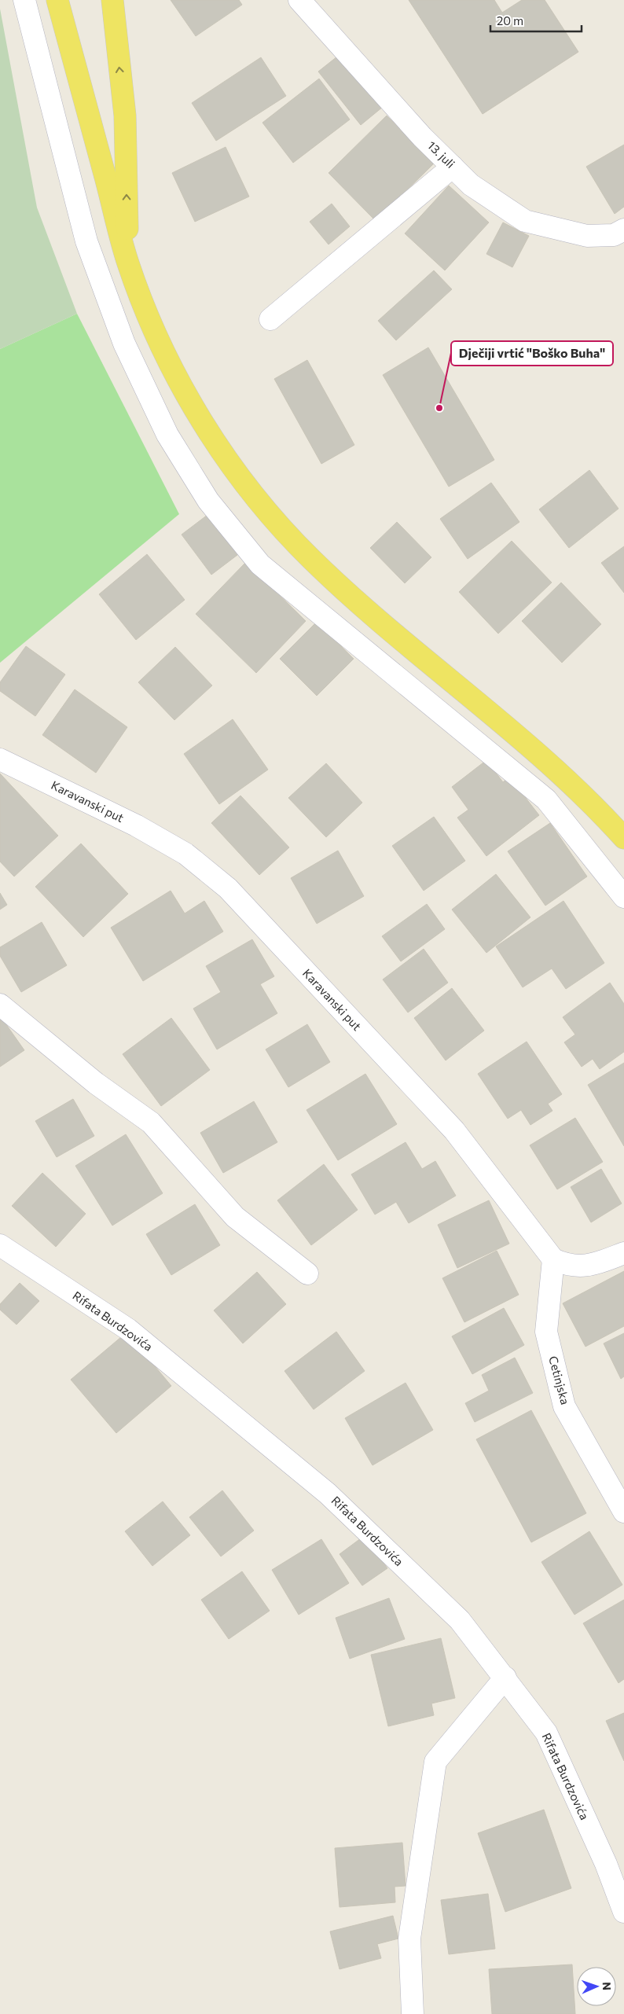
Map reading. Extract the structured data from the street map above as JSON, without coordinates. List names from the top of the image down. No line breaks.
{"streets":{"street":["13. juli","Karavanski put","Rifata Burdzovića","Cetinjska"]},"crossings":[["Karavanski put","Cetinjska"]],"places":["Dječiji vrtić \"Boško Buha\""],"scale_bar":"20 m","north":"right"}
